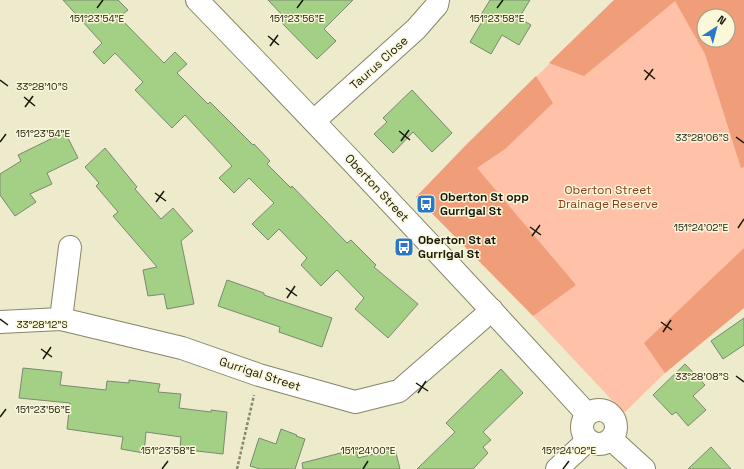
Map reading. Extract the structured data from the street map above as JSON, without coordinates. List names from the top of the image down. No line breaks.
{"streets":{"street":["Taurus Close","Oberton Street","Gurrigal Street"]},"crossings":[["Taurus Close","Oberton Street"],["Oberton Street","Gurrigal Street"]],"parks":["Oberton Street Drainage Reserve"],"places":{"bus stop":["Oberton St opp Gurrigal St","Oberton St at Gurrigal St"]},"north":"top right","coordinates":["151°23'54\"E","151°23'58\"E","151°23'56\"E","33°28'10\"S","33°28'06\"S","151°24'02\"E","33°28'12\"S","33°28'08\"S","151°24'00\"E"]}
